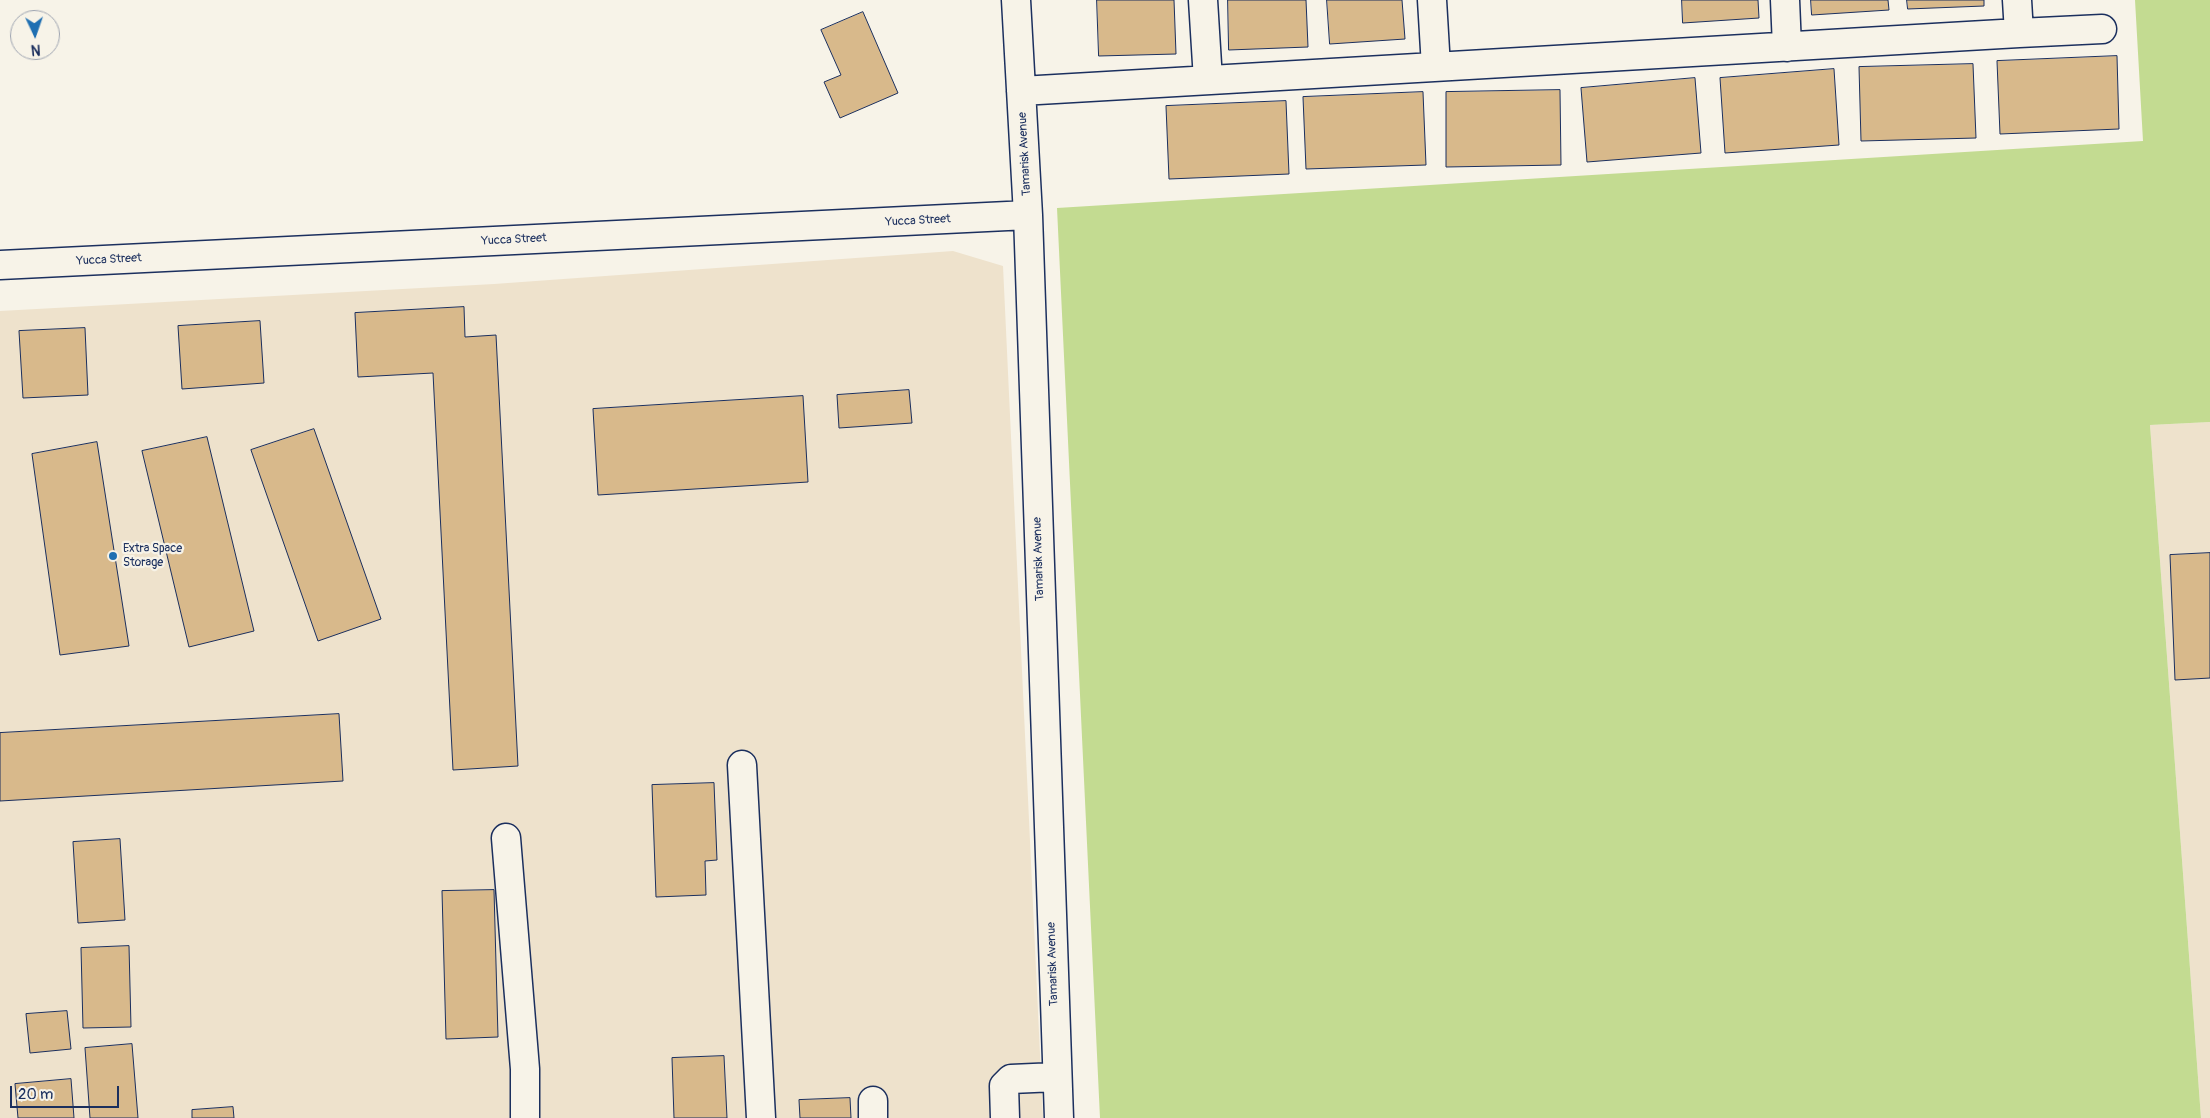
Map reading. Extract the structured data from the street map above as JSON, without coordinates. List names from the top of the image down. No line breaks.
{"streets":{"street":["Tamarisk Avenue","Yucca Street"]},"crossings":[["Tamarisk Avenue","Yucca Street"]],"places":["Extra Space Storage"],"scale_bar":"20 m","north":"bottom"}
